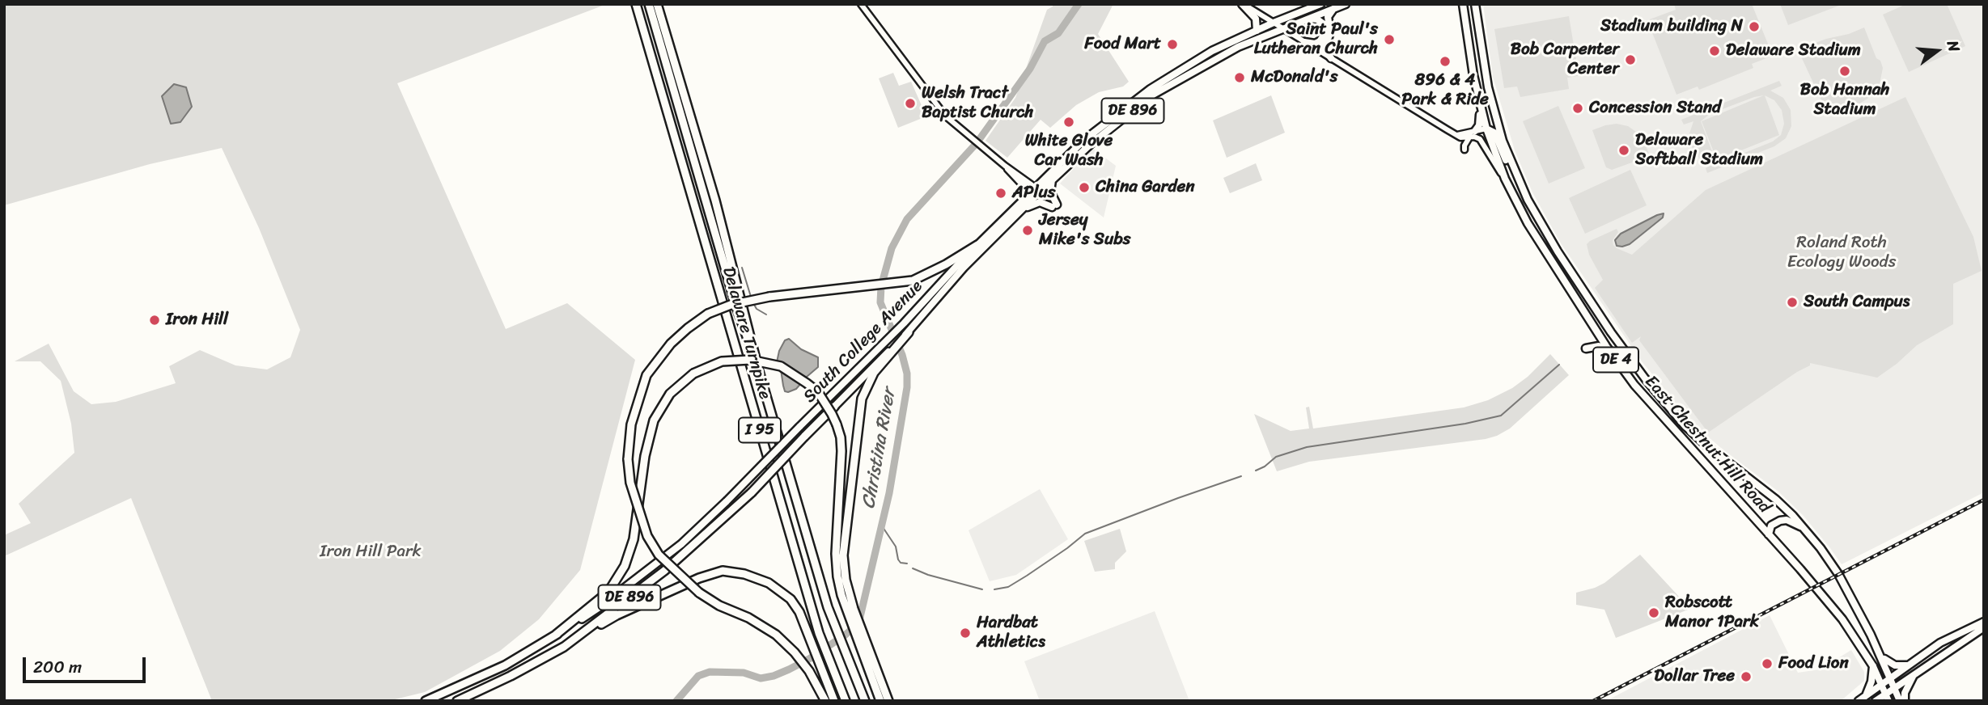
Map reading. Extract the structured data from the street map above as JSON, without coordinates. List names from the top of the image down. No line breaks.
{"streets":{"highway":["DE 896","Delaware Turnpike","South College Avenue","I 95"],"main road":["DE 4","East Chestnut Hill Road"]},"water":["Christina River"],"parks":["Roland Roth Ecology Woods","Iron Hill Park"],"places":["Stadium building N","Saint Paul's Lutheran Church","Food Mart","Delaware Stadium","Bob Carpenter Center","896 & 4 Park & Ride","Bob Hannah Stadium","McDonald's","Welsh Tract Baptist Church","Concession Stand","White Glove Car Wash","Delaware Softball Stadium","China Garden","APlus","Jersey Mike's Subs","South Campus","Iron Hill","Robscott Manor 1Park","Hardbat Athletics","Food Lion","Dollar Tree"],"scale_bar":"200 m","north":"right"}
